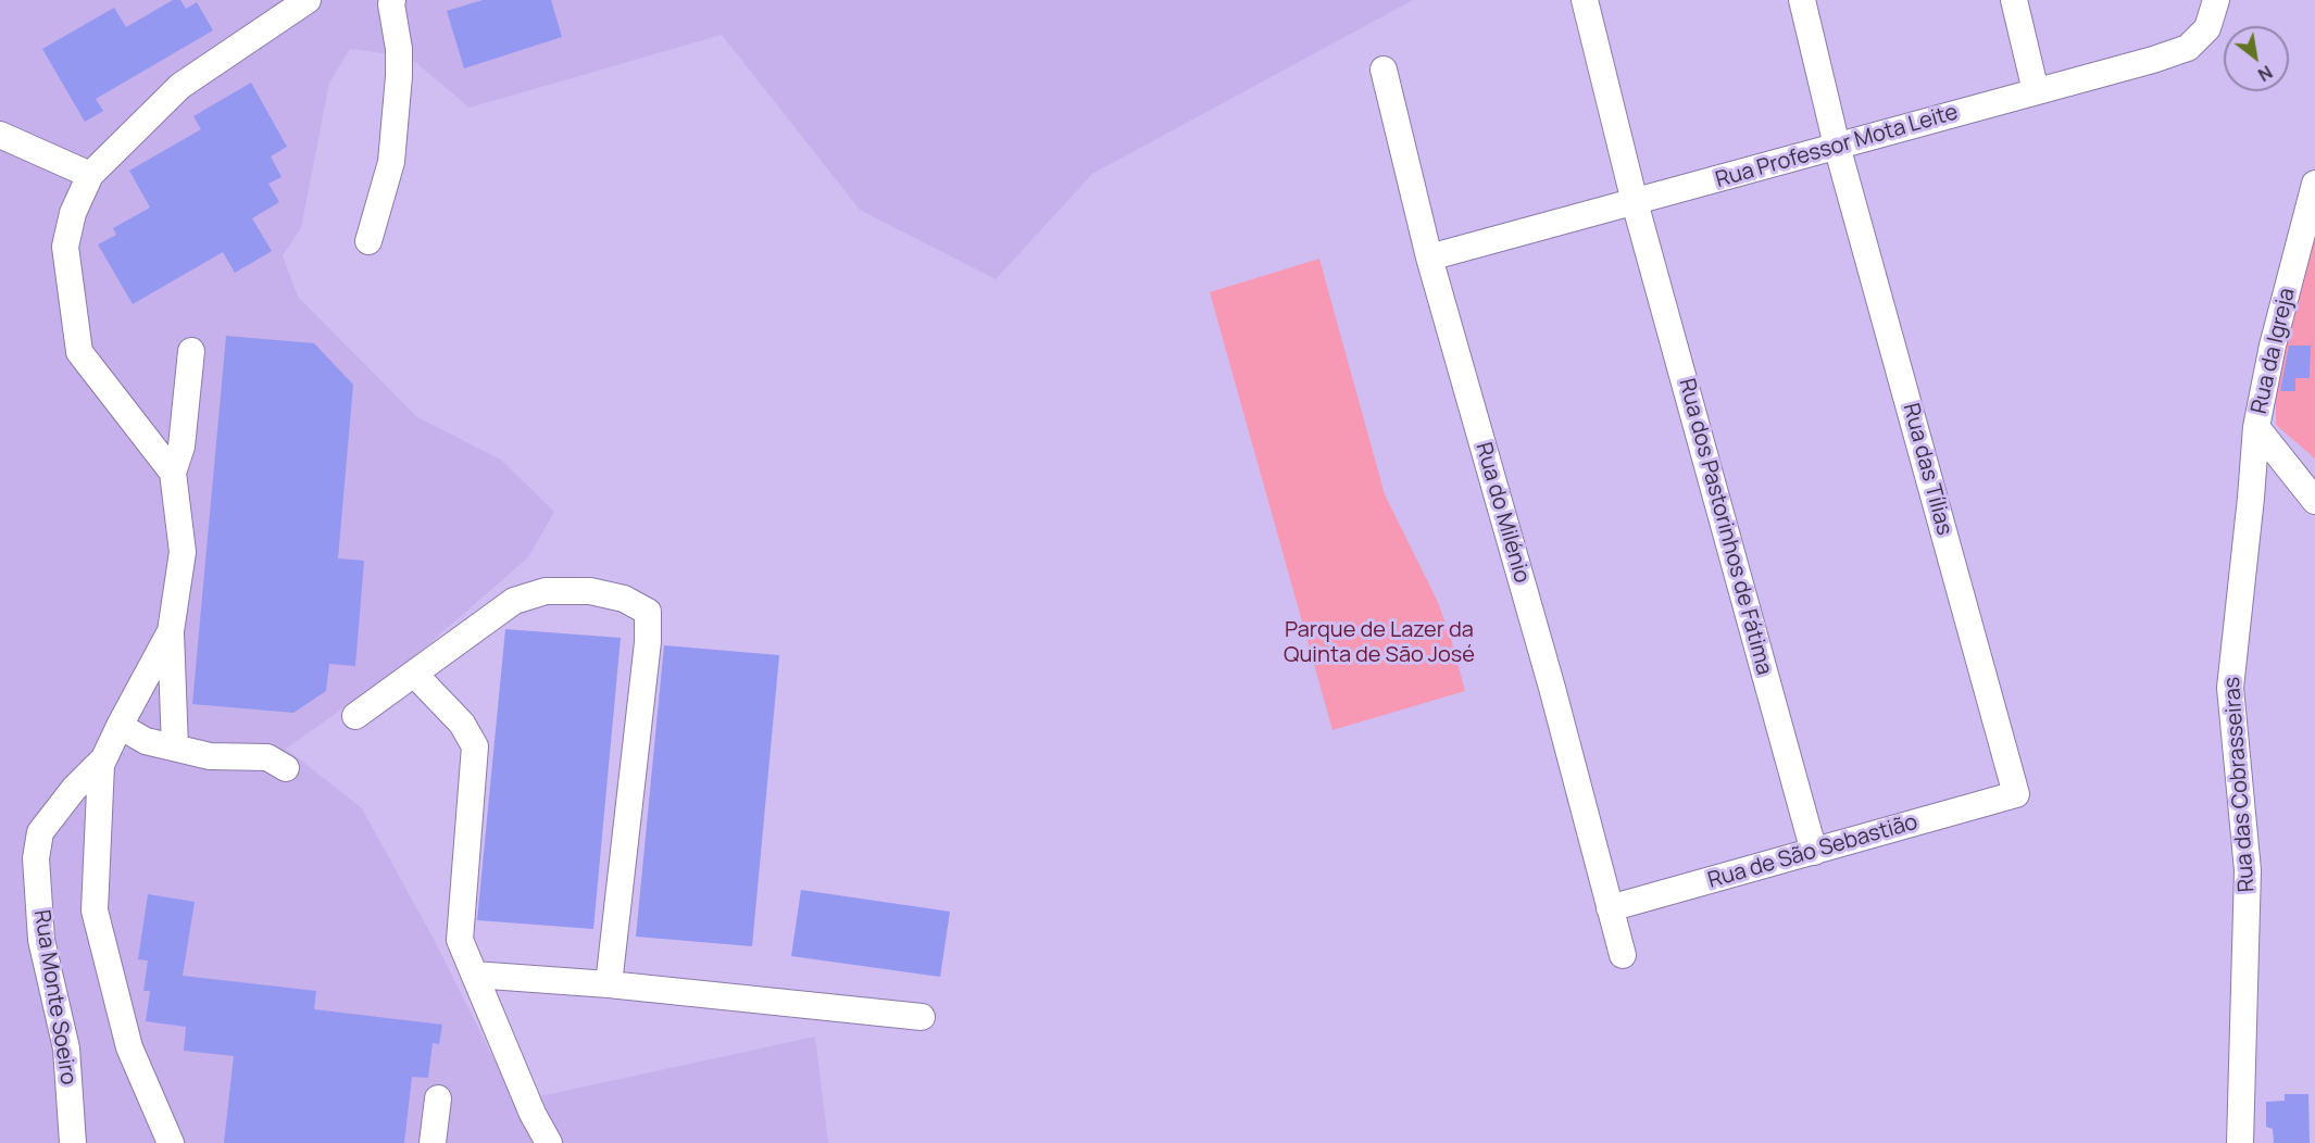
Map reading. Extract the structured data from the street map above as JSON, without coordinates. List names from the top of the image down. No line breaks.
{"streets":{"street":["Rua Professor Mota Leite","Rua da Igreja","Rua das Tílias","Rua do Milénio","Rua dos Pastorinhos de Fátima","Rua das Cobrasseiras","Rua de São Sebastião","Rua Monte Soeiro"]},"crossings":[["Rua Professor Mota Leite","Rua das Tílias"],["Rua Professor Mota Leite","Rua do Milénio"],["Rua Professor Mota Leite","Rua dos Pastorinhos de Fátima"],["Rua da Igreja","Rua das Cobrasseiras"],["Rua das Tílias","Rua de São Sebastião"],["Rua do Milénio","Rua de São Sebastião"],["Rua dos Pastorinhos de Fátima","Rua de São Sebastião"]],"parks":["Parque de Lazer da Quinta de São José"],"north":"bottom right"}
